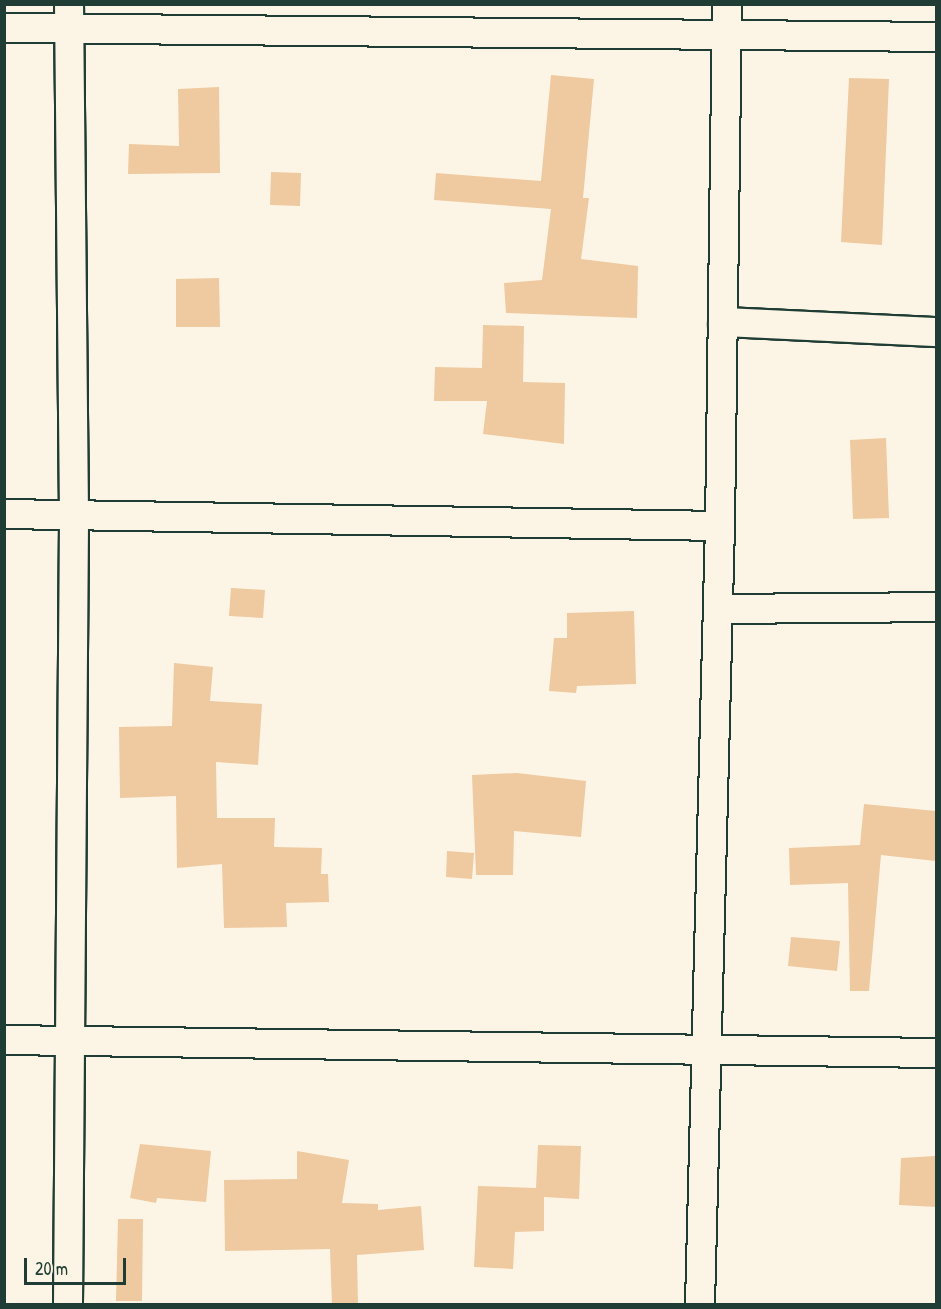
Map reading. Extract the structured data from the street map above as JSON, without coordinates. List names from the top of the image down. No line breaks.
{"scale_bar":"20 m"}
